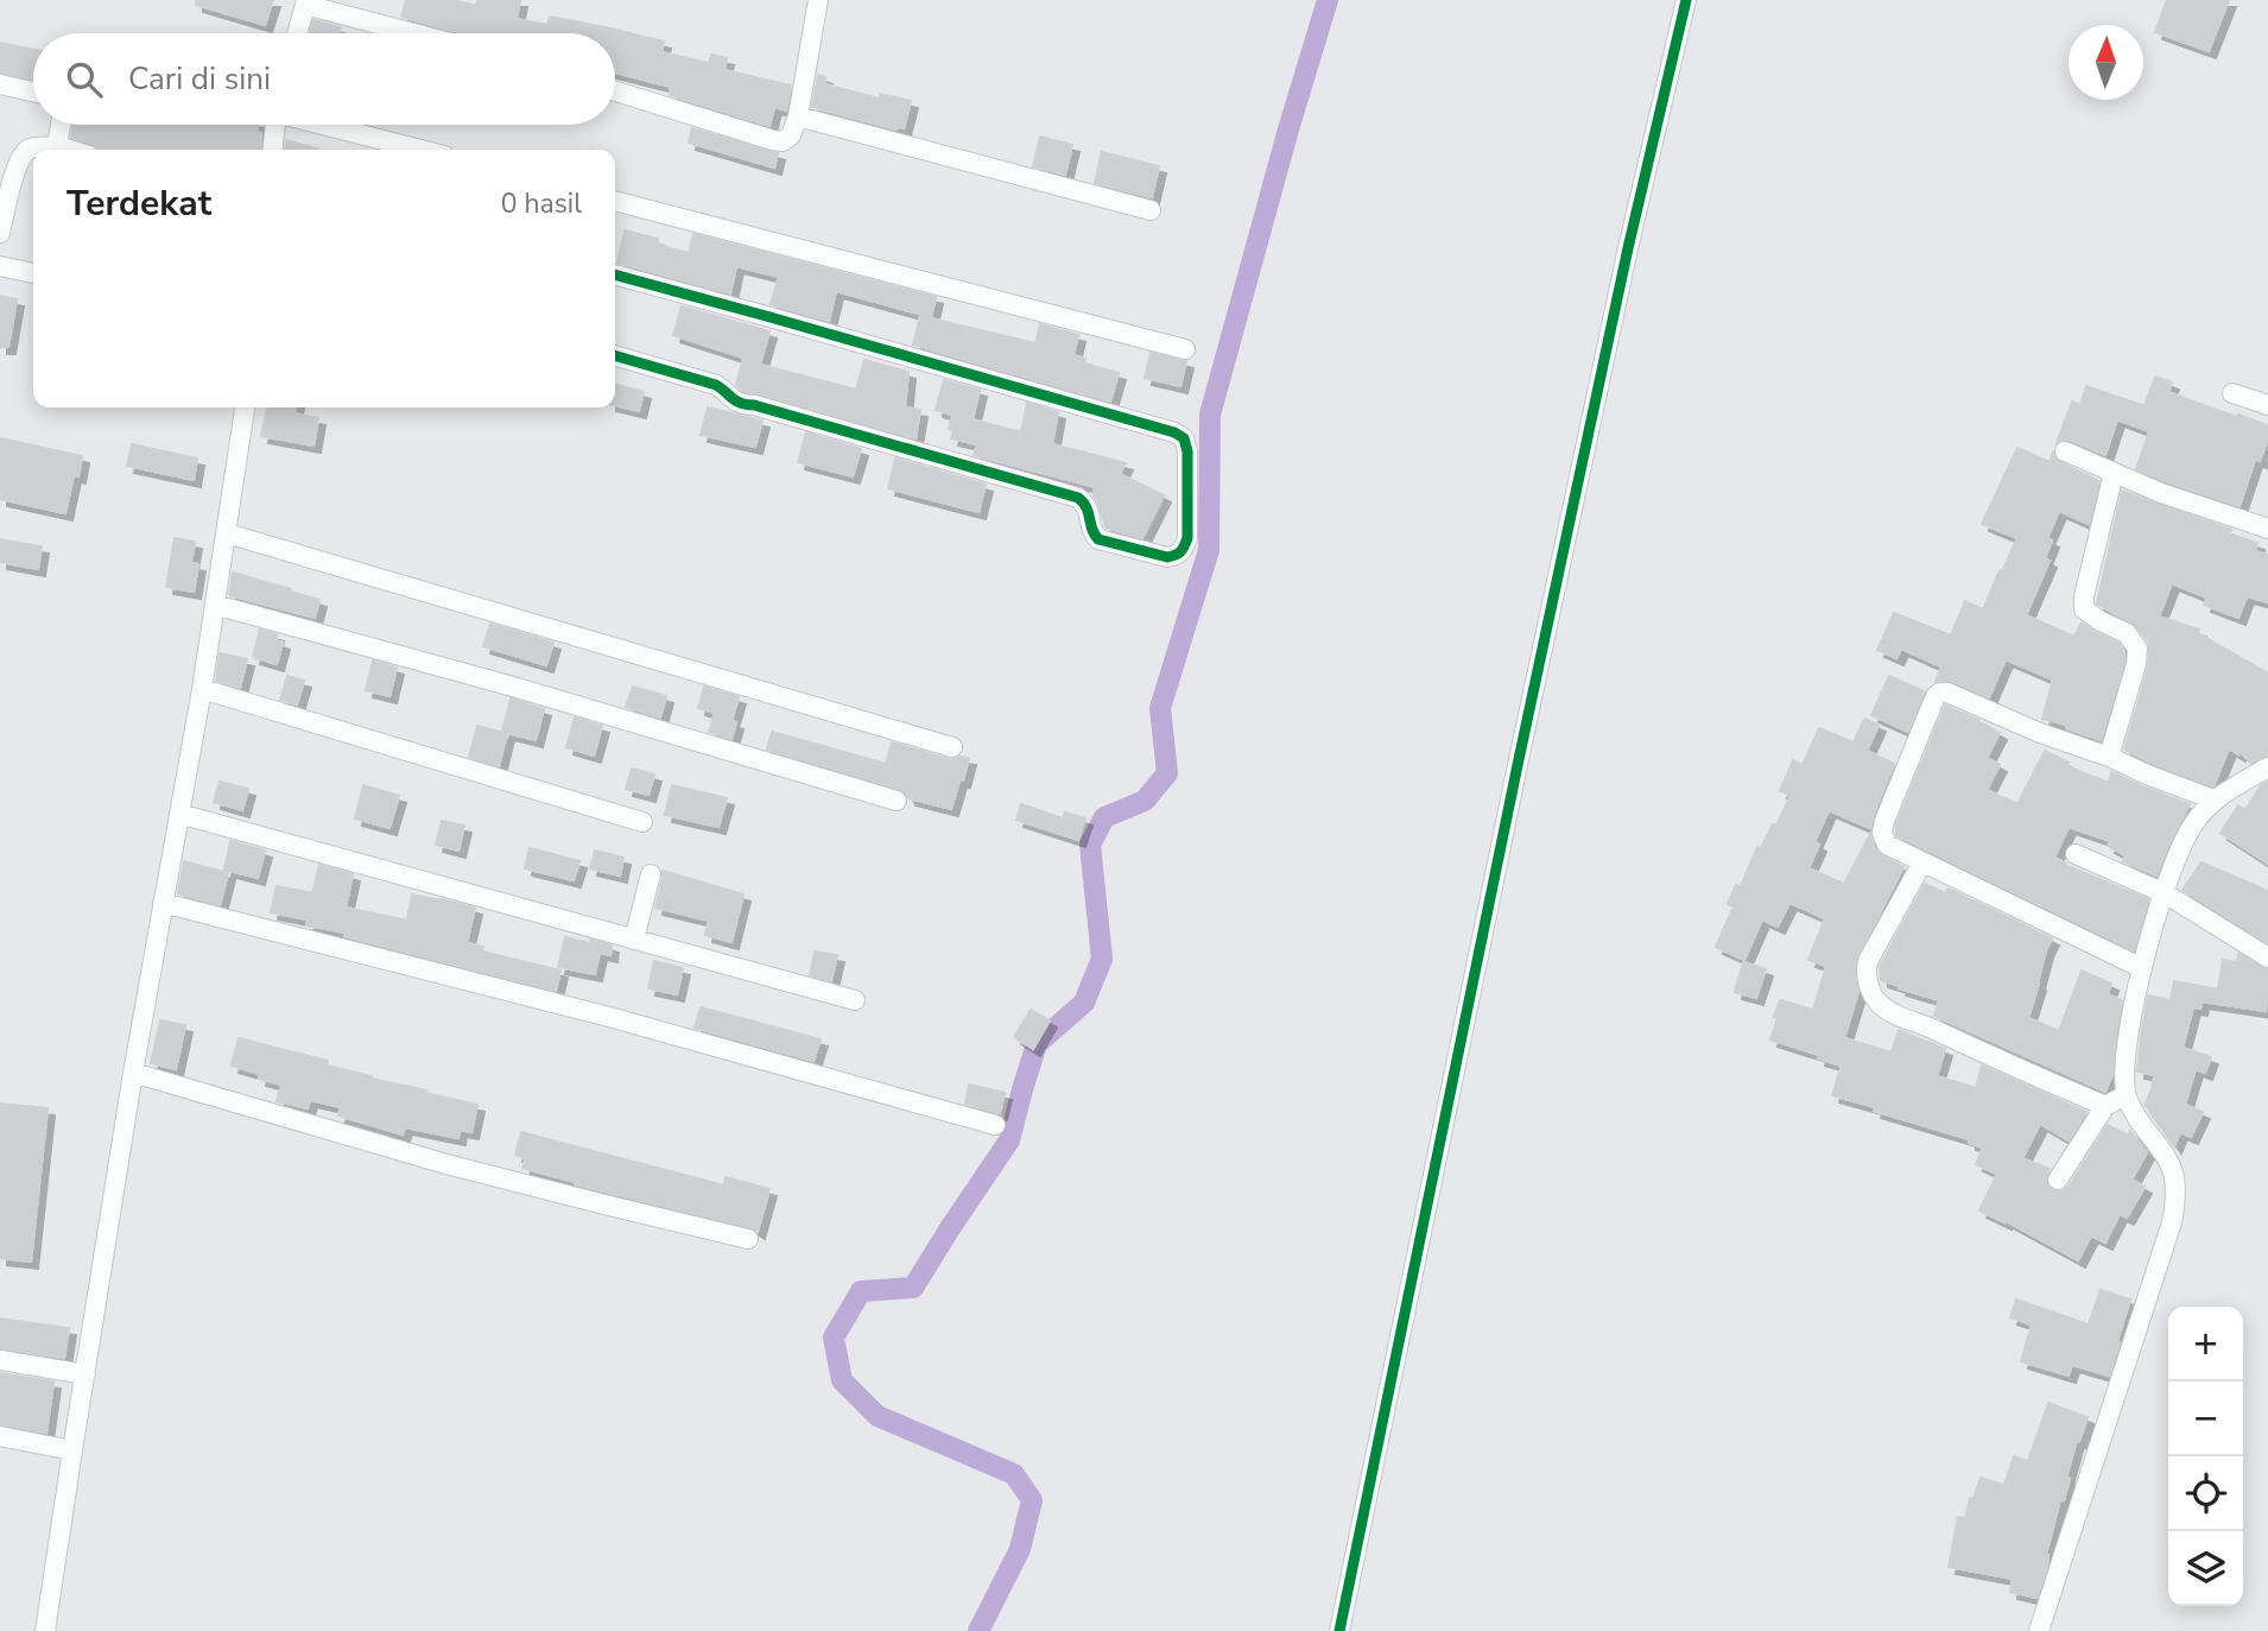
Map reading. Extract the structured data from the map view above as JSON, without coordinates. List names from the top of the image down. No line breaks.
{"north":"top","page":{"search":"Cari di sini","heading":["Terdekat","0 hasil"],"map_buttons":["+","−"]}}
